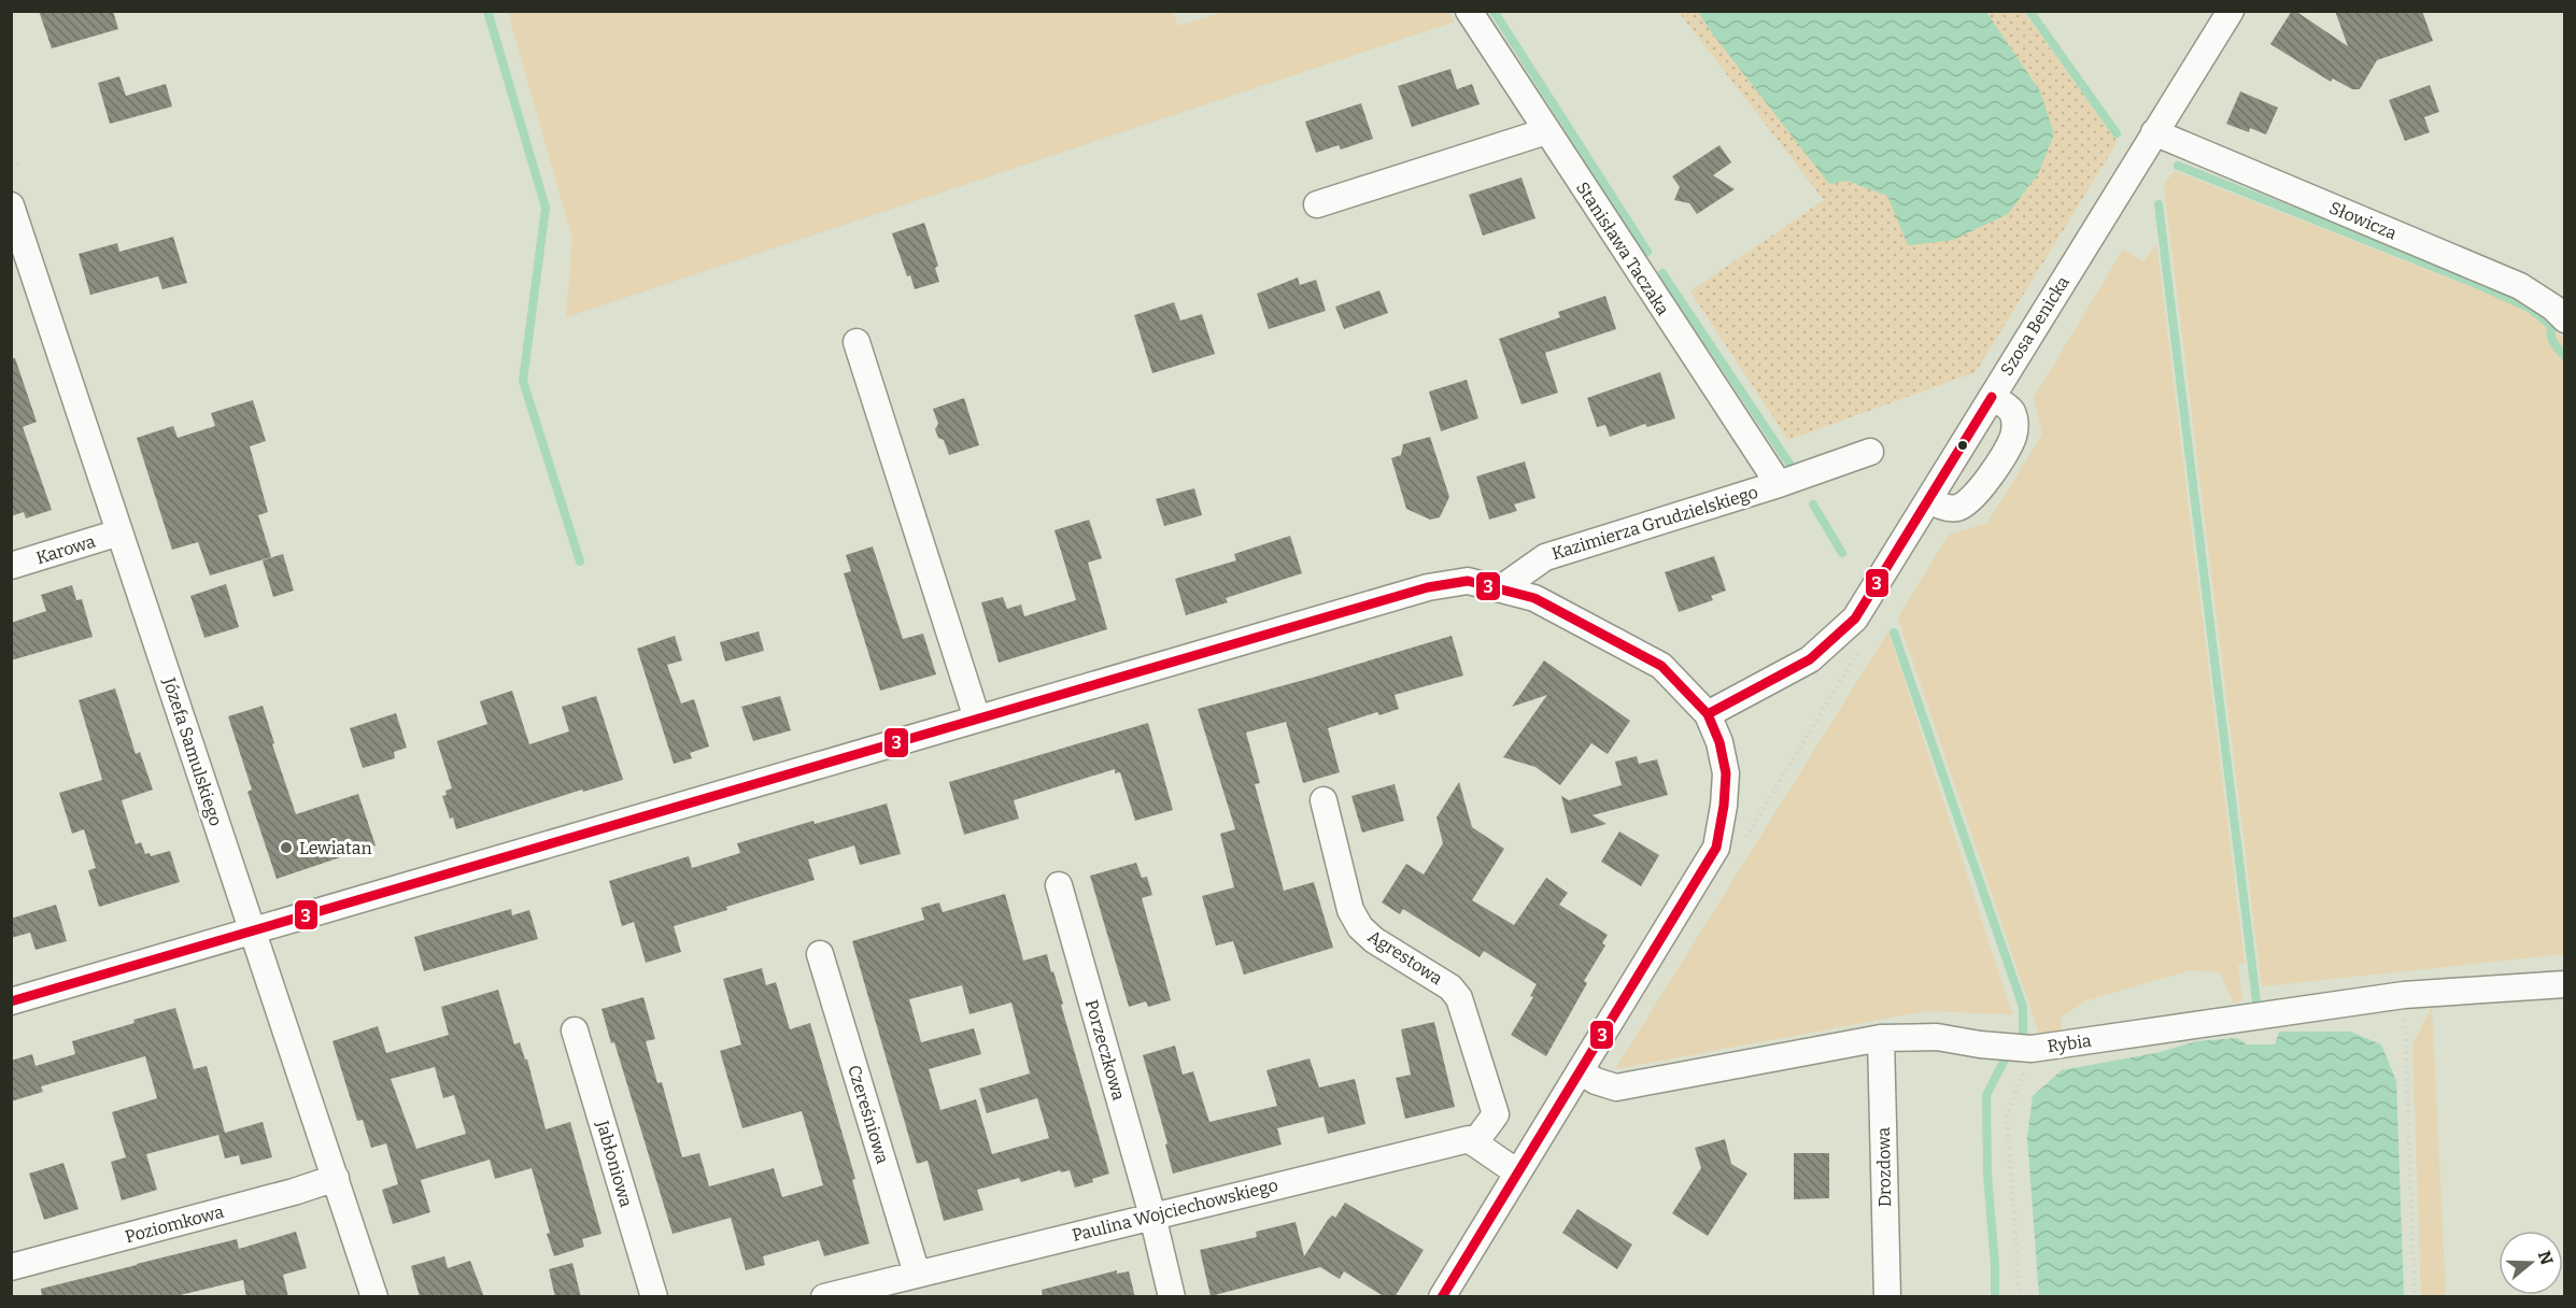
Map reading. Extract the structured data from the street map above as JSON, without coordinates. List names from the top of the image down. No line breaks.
{"streets":{"street":["Słowicza","Stanisława Taczaka","Szosa Benicka","Kazimierza Grudzielskiego","Karowa","Józefa Samulskiego","Agrestowa","Rybia","Porzeczkowa","Czereśniowa","Jabłoniowa","Drozdowa","Paulina Wojciechowskiego","Poziomkowa"]},"crossings":[["Słowicza","Szosa Benicka"],["Stanisława Taczaka","Kazimierza Grudzielskiego"],["Karowa","Józefa Samulskiego"],["Józefa Samulskiego","Poziomkowa"],["Agrestowa","Paulina Wojciechowskiego"],["Rybia","Drozdowa"],["Porzeczkowa","Paulina Wojciechowskiego"],["Czereśniowa","Paulina Wojciechowskiego"]],"places":["Lewiatan"],"lines":["transit line 3"],"north":"right"}
